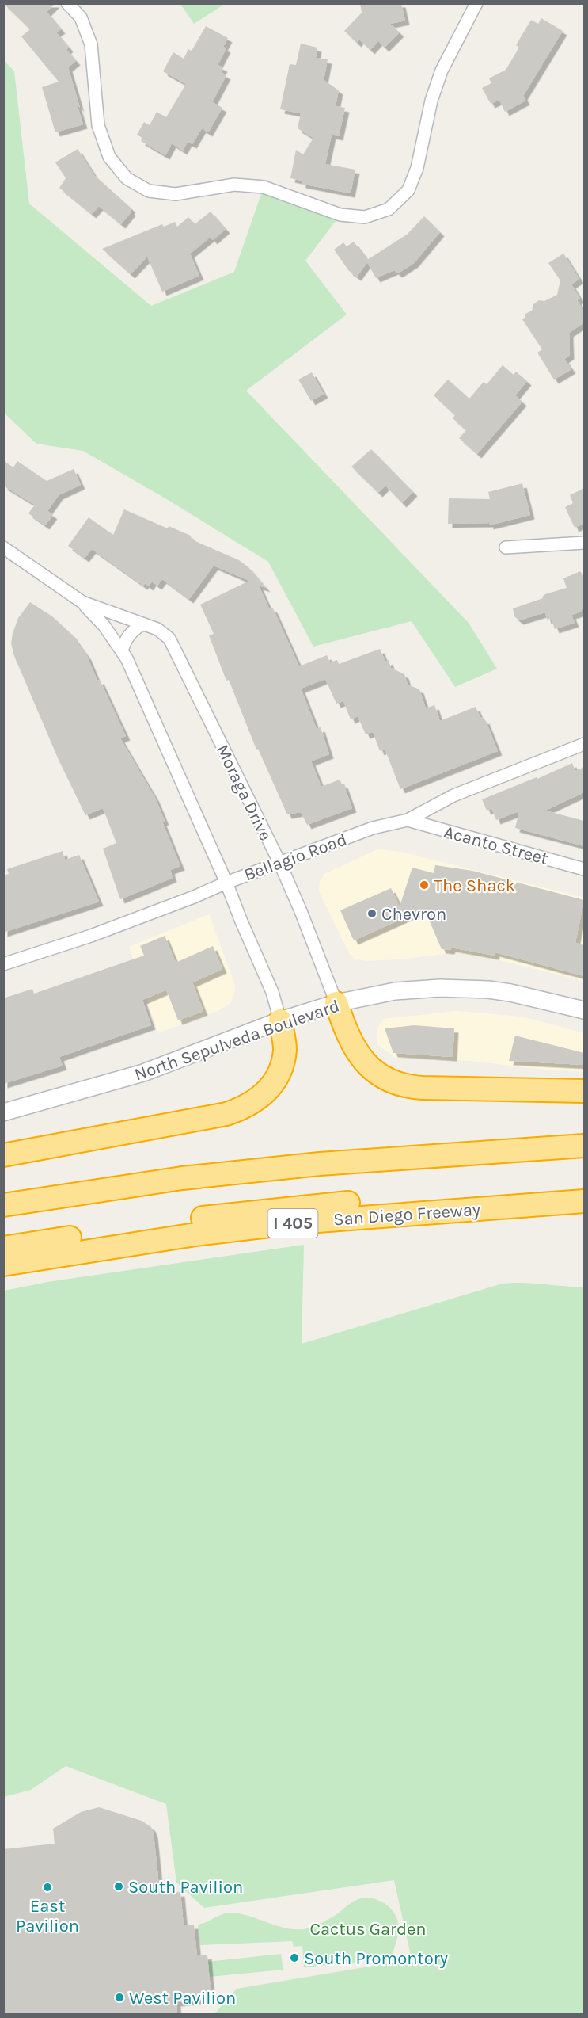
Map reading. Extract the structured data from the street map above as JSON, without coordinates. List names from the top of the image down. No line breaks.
{"streets":{"highway":["San Diego Freeway","I 405"],"main road":["North Sepulveda Boulevard"],"street":["Moraga Drive","Acanto Street","Bellagio Road"]},"crossings":[["Moraga Drive","Bellagio Road"],["Moraga Drive","North Sepulveda Boulevard"],["Acanto Street","Bellagio Road"]],"parks":["Cactus Garden"],"places":["The Shack","Chevron","South Pavilion","East Pavilion","South Promontory","West Pavilion"]}
